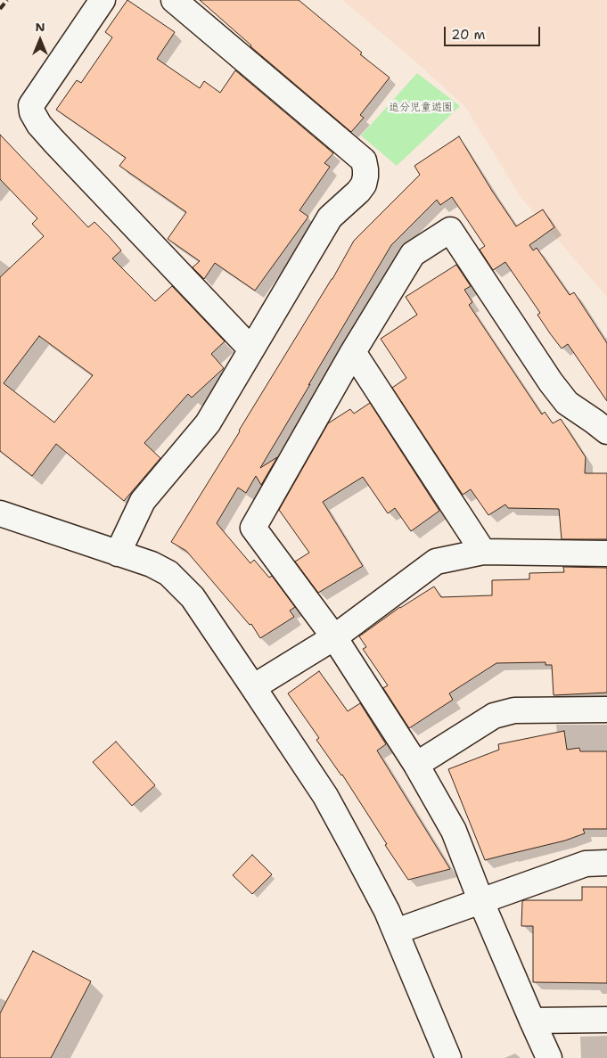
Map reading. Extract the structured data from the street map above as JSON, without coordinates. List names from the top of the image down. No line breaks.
{"parks":["追分児童遊園"],"scale_bar":"20 m","north":"top"}
